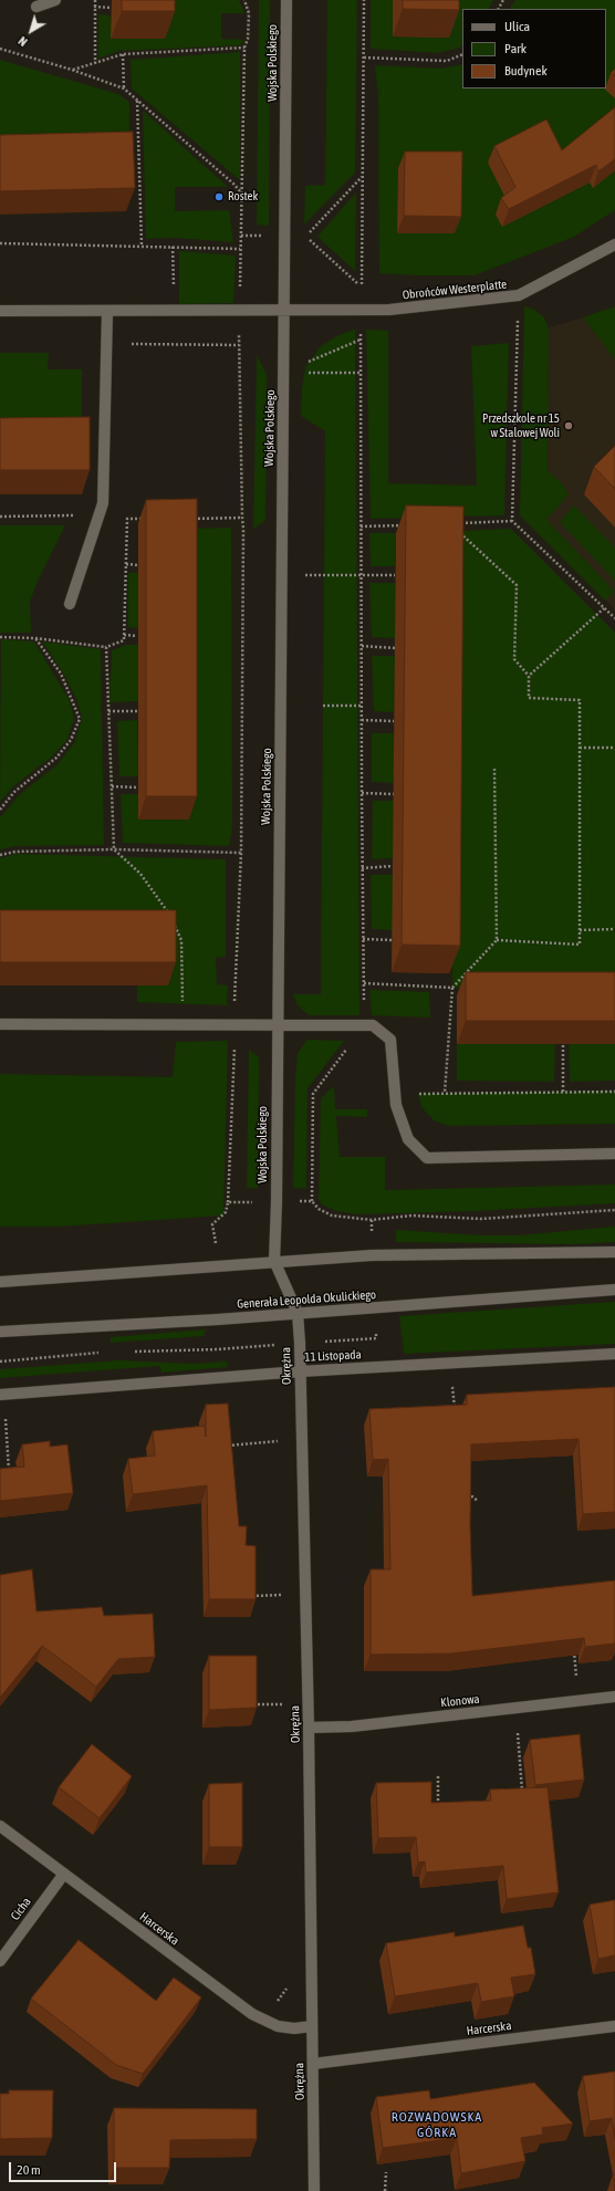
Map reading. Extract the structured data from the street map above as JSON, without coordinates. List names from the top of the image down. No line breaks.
{"streets":{"street":["Wojska Polskiego","Obrońców Westerplatte","Generała Leopolda Okulickiego","11 Listopada","Okrężna","Klonowa","Cicha","Harcerska"]},"crossings":[["Wojska Polskiego","Obrońców Westerplatte"],["Wojska Polskiego","Okrężna"],["Generała Leopolda Okulickiego","Okrężna"],["11 Listopada","Okrężna"],["Okrężna","Klonowa"],["Okrężna","Harcerska"],["Cicha","Harcerska"]],"districts":["ROZWADOWSKA GÓRKA"],"places":["Rostek","Przedszkole nr 15 w Stalowej Woli"],"legend":["Ulica","Park","Budynek"],"scale_bar":"20 m","north":"bottom left"}
